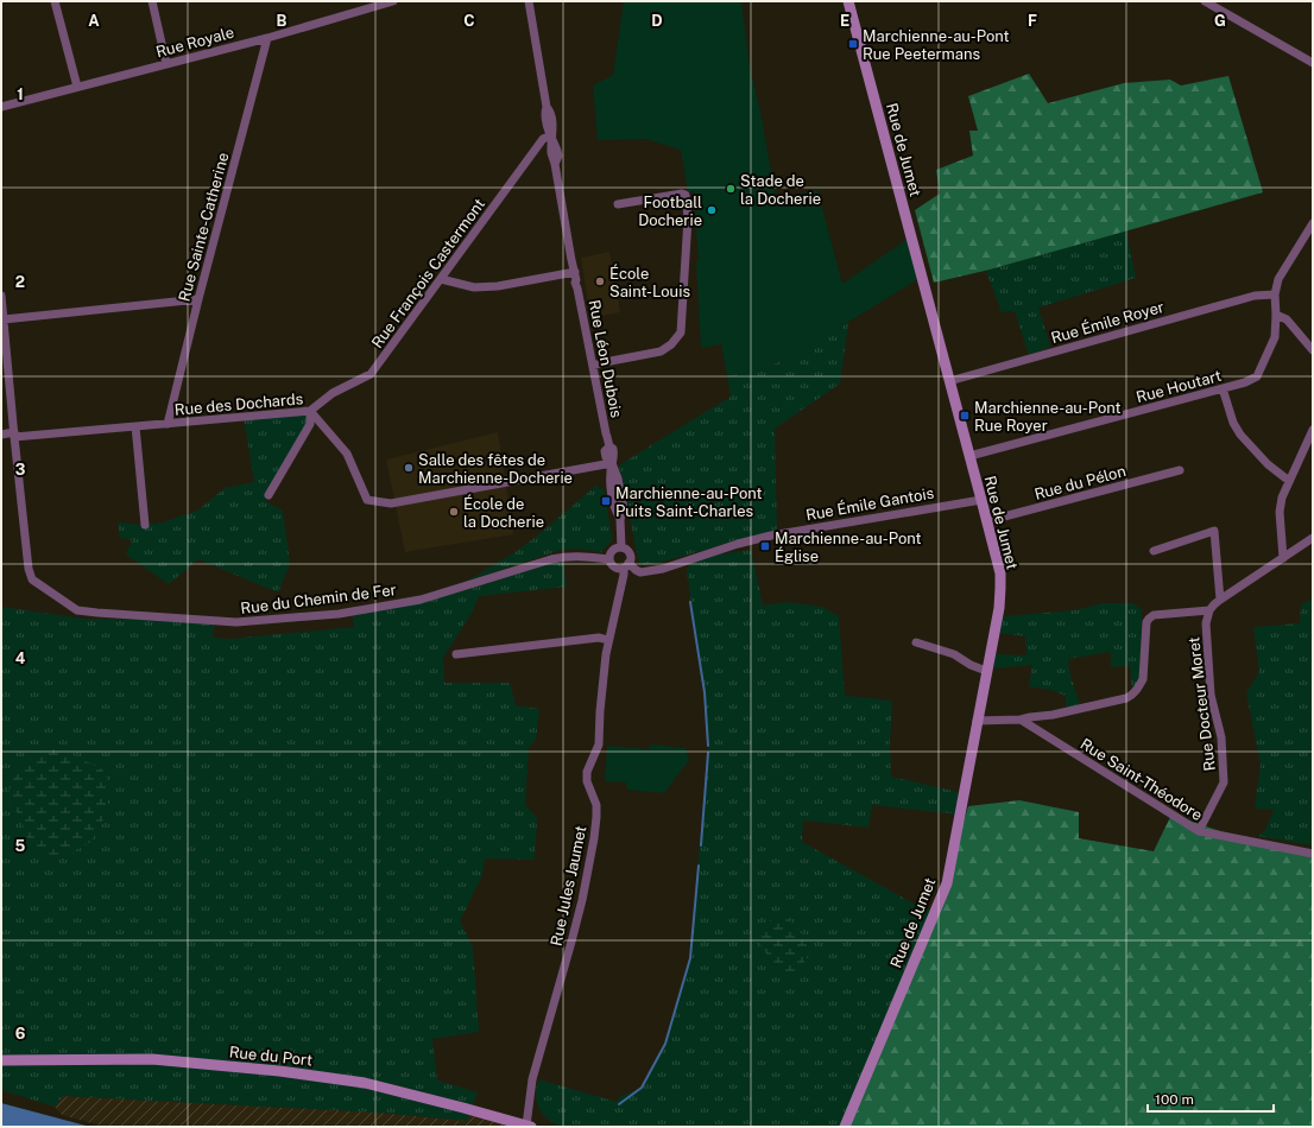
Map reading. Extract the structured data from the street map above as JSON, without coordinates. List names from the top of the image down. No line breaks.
{"streets":{"street":["Rue Royale","Rue de Jumet","Rue Sainte-Catherine","Rue François Castermont","Rue Émile Royer","Rue Léon Dubois","Rue Houtart","Rue des Dochards","Rue du Pélon","Rue Émile Gantois","Rue du Chemin de Fer","Rue Docteur Moret","Rue Saint-Théodore","Rue Jules Jaumet","Rue du Port"]},"crossings":[["Rue Royale","Rue Sainte-Catherine"],["Rue de Jumet","Rue Émile Royer"],["Rue de Jumet","Rue Houtart"],["Rue de Jumet","Rue du Pélon"],["Rue de Jumet","Rue Émile Gantois"],["Rue Sainte-Catherine","Rue des Dochards"],["Rue François Castermont","Rue Léon Dubois"],["Rue François Castermont","Rue des Dochards"],["Rue Émile Royer","Rue Houtart"],["Rue Léon Dubois","Rue des Dochards"],["Rue Léon Dubois","Rue Émile Gantois"],["Rue Léon Dubois","Rue du Chemin de Fer"],["Rue Léon Dubois","Rue Jules Jaumet"],["Rue des Dochards","Rue du Chemin de Fer"],["Rue Émile Gantois","Rue du Chemin de Fer"],["Rue Émile Gantois","Rue Jules Jaumet"],["Rue du Chemin de Fer","Rue Jules Jaumet"],["Rue Docteur Moret","Rue Saint-Théodore"],["Rue Jules Jaumet","Rue du Port"]],"places":{"transit":["Marchienne-au-Pont Rue Peetermans","Marchienne-au-Pont Rue Royer","Marchienne-au-Pont Puits Saint-Charles","Marchienne-au-Pont Église"],"other":["Stade de la Docherie","Football Docherie","École Saint-Louis","Salle des fêtes de Marchienne-Docherie","École de la Docherie"]},"scale_bar":"100 m","grid":{"columns":["A","B","C","D","E","F","G"],"rows":["1","2","3","4","5","6"]}}
